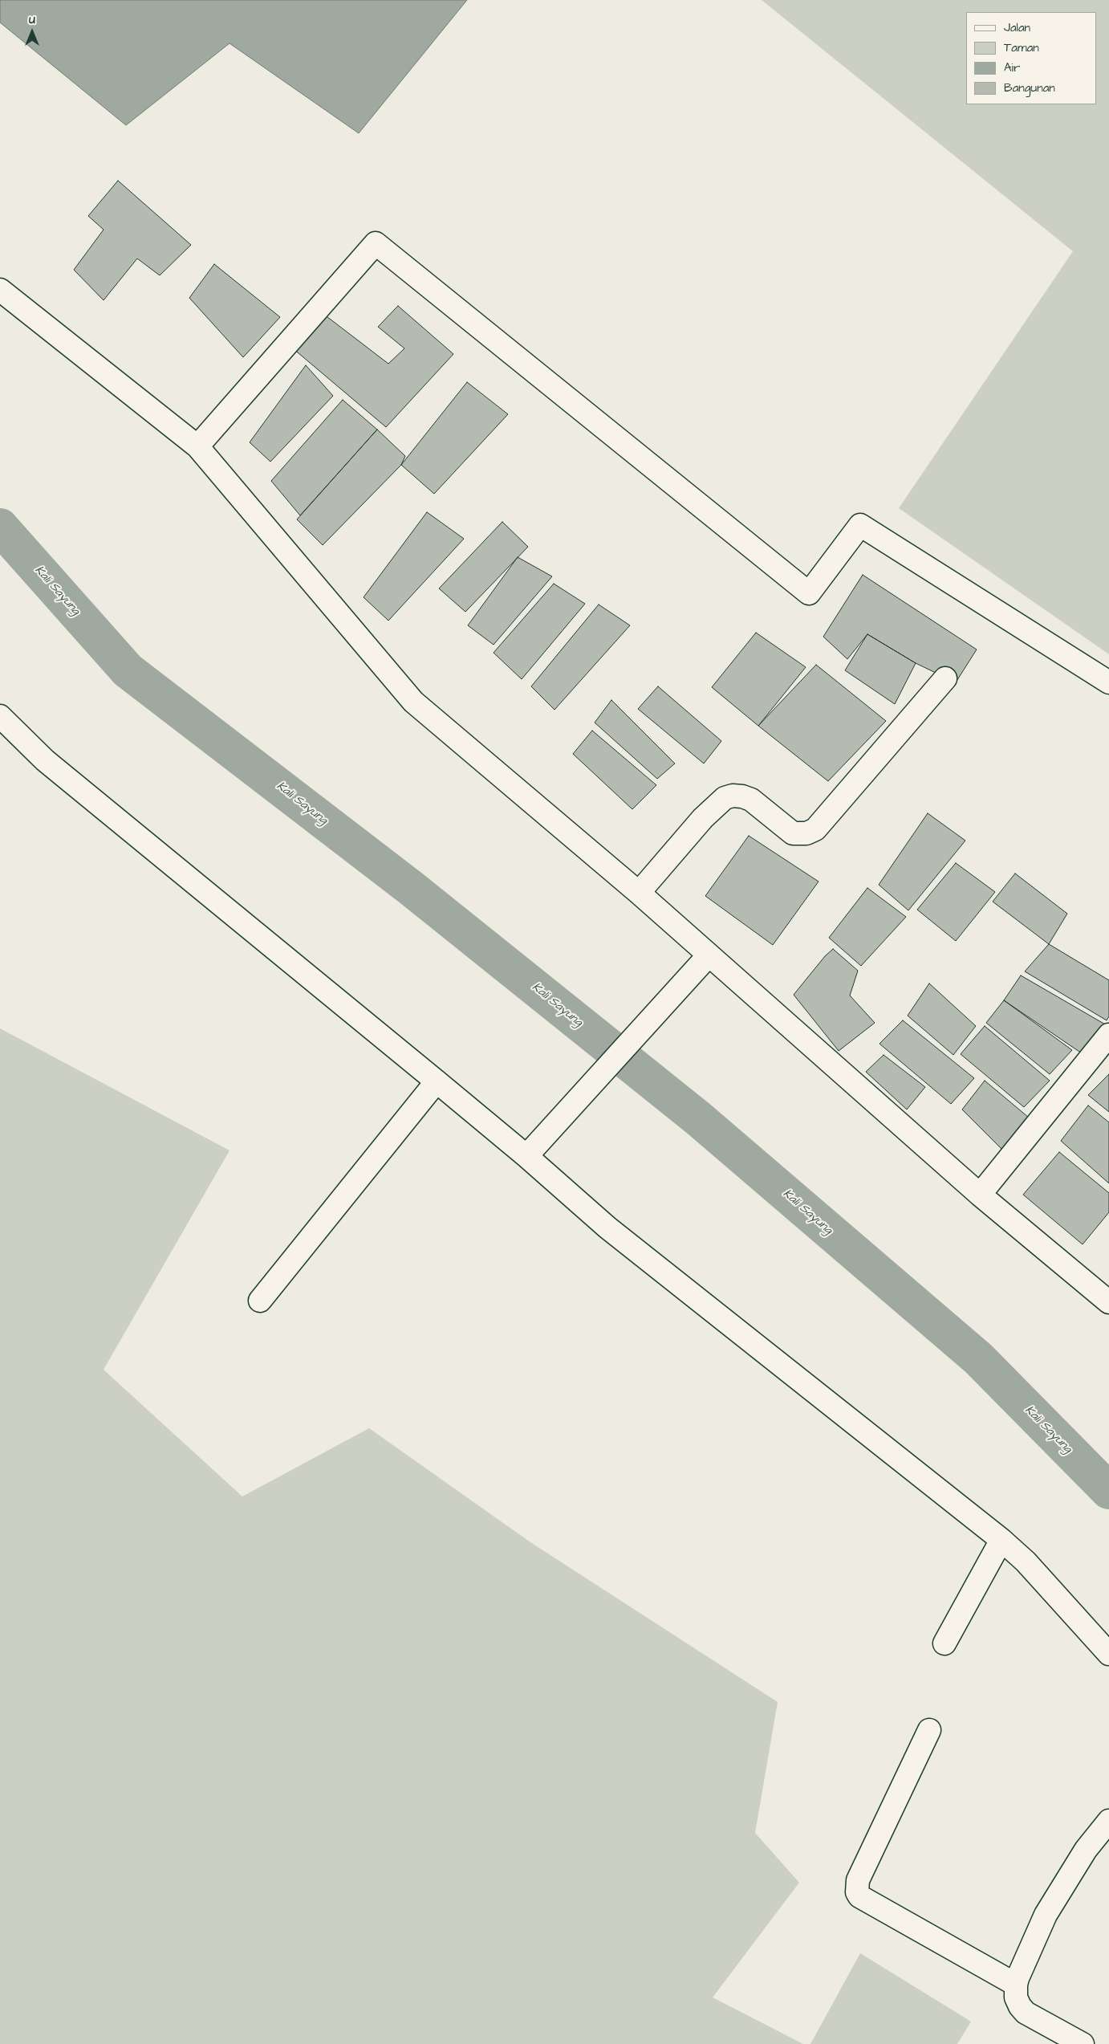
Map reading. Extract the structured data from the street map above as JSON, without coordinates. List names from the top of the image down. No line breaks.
{"water":["Kali Sayung"],"legend":["Jalan","Taman","Air","Bangunan"],"north":"top"}
